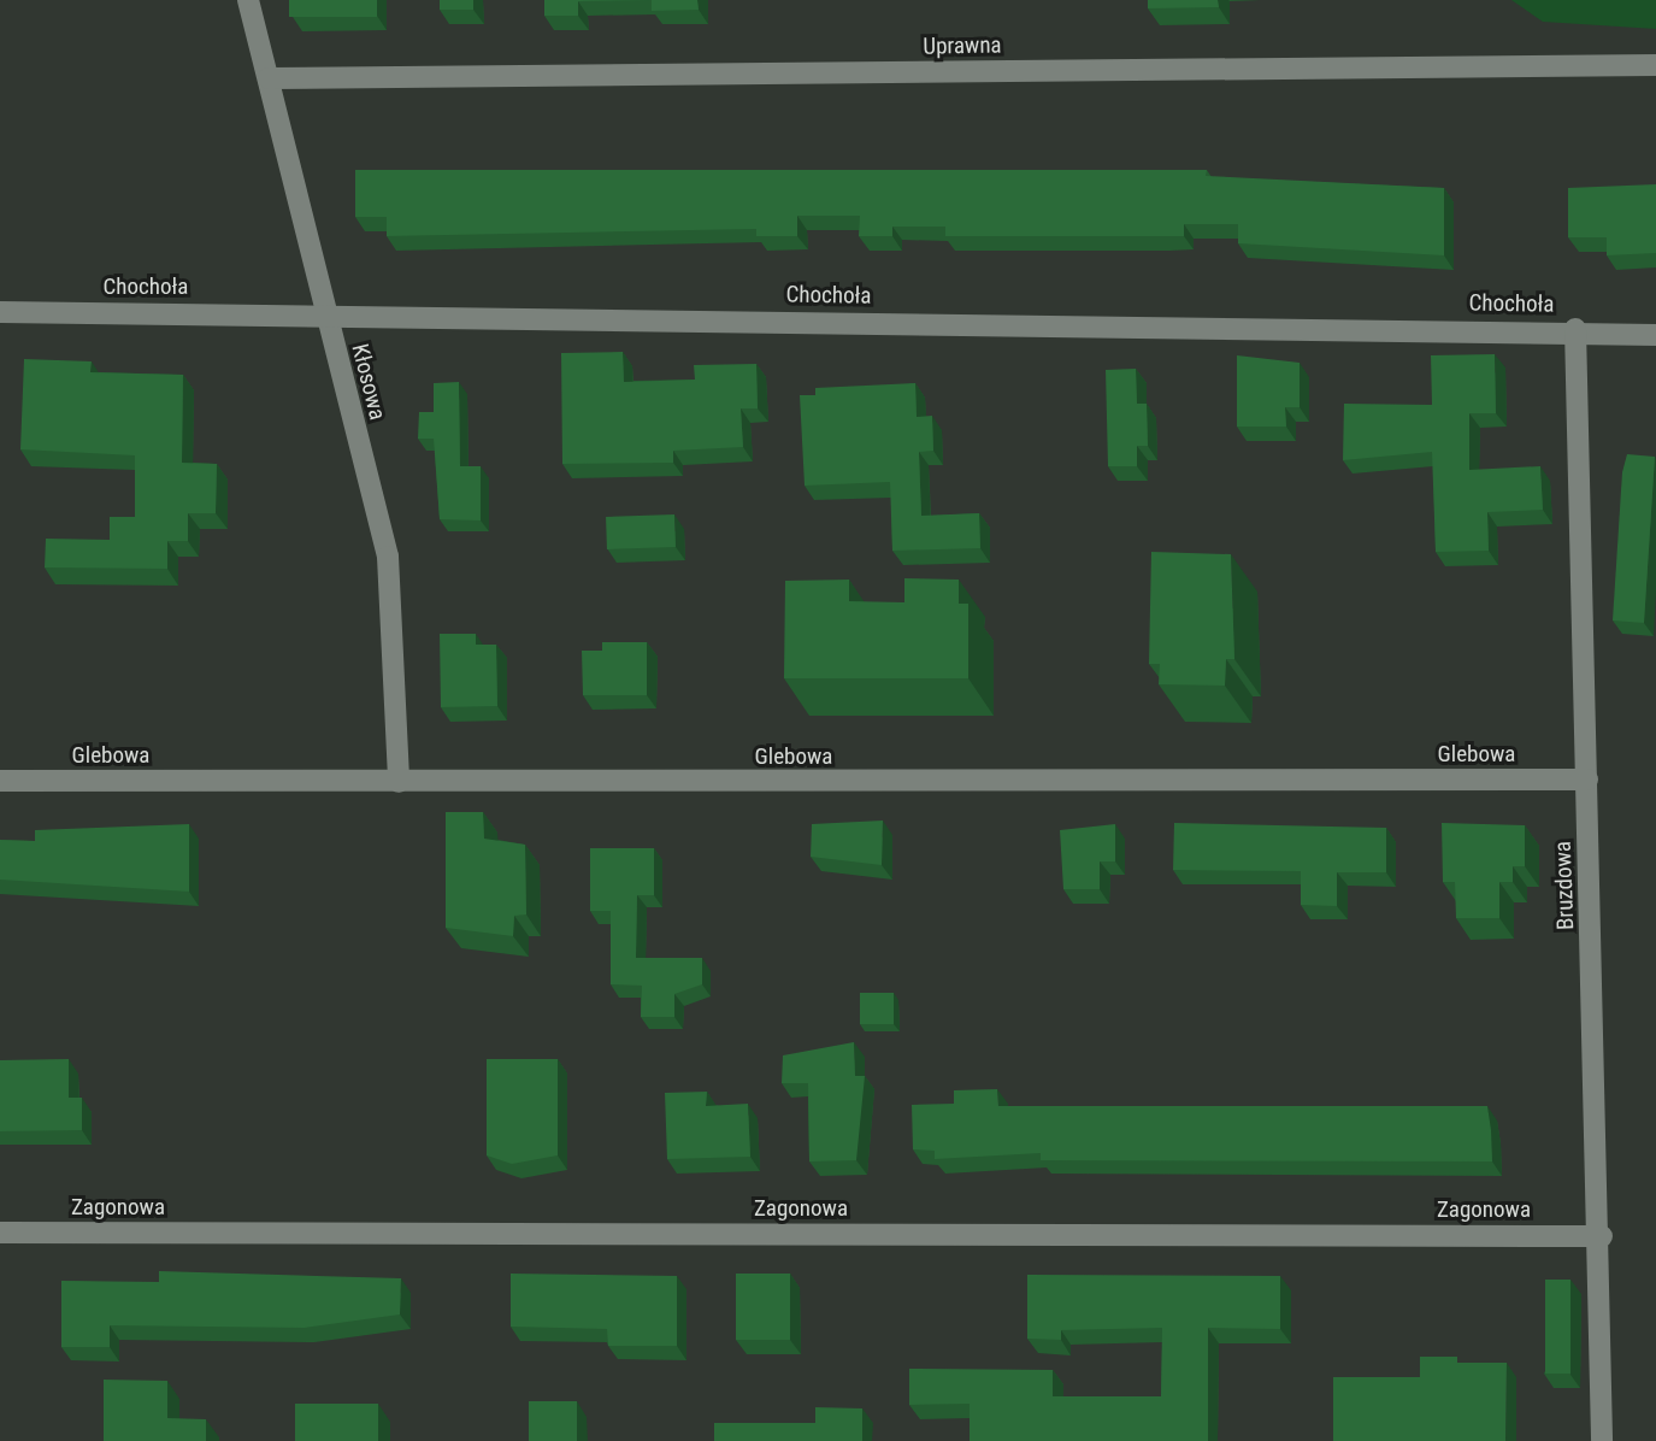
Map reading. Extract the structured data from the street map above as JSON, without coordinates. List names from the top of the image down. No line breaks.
{"streets":{"street":["Uprawna","Chochoła","Kłosowa","Glebowa","Bruzdowa","Zagonowa"]},"crossings":[["Uprawna","Kłosowa"],["Chochoła","Kłosowa"],["Chochoła","Bruzdowa"],["Kłosowa","Glebowa"],["Glebowa","Bruzdowa"],["Bruzdowa","Zagonowa"]]}
